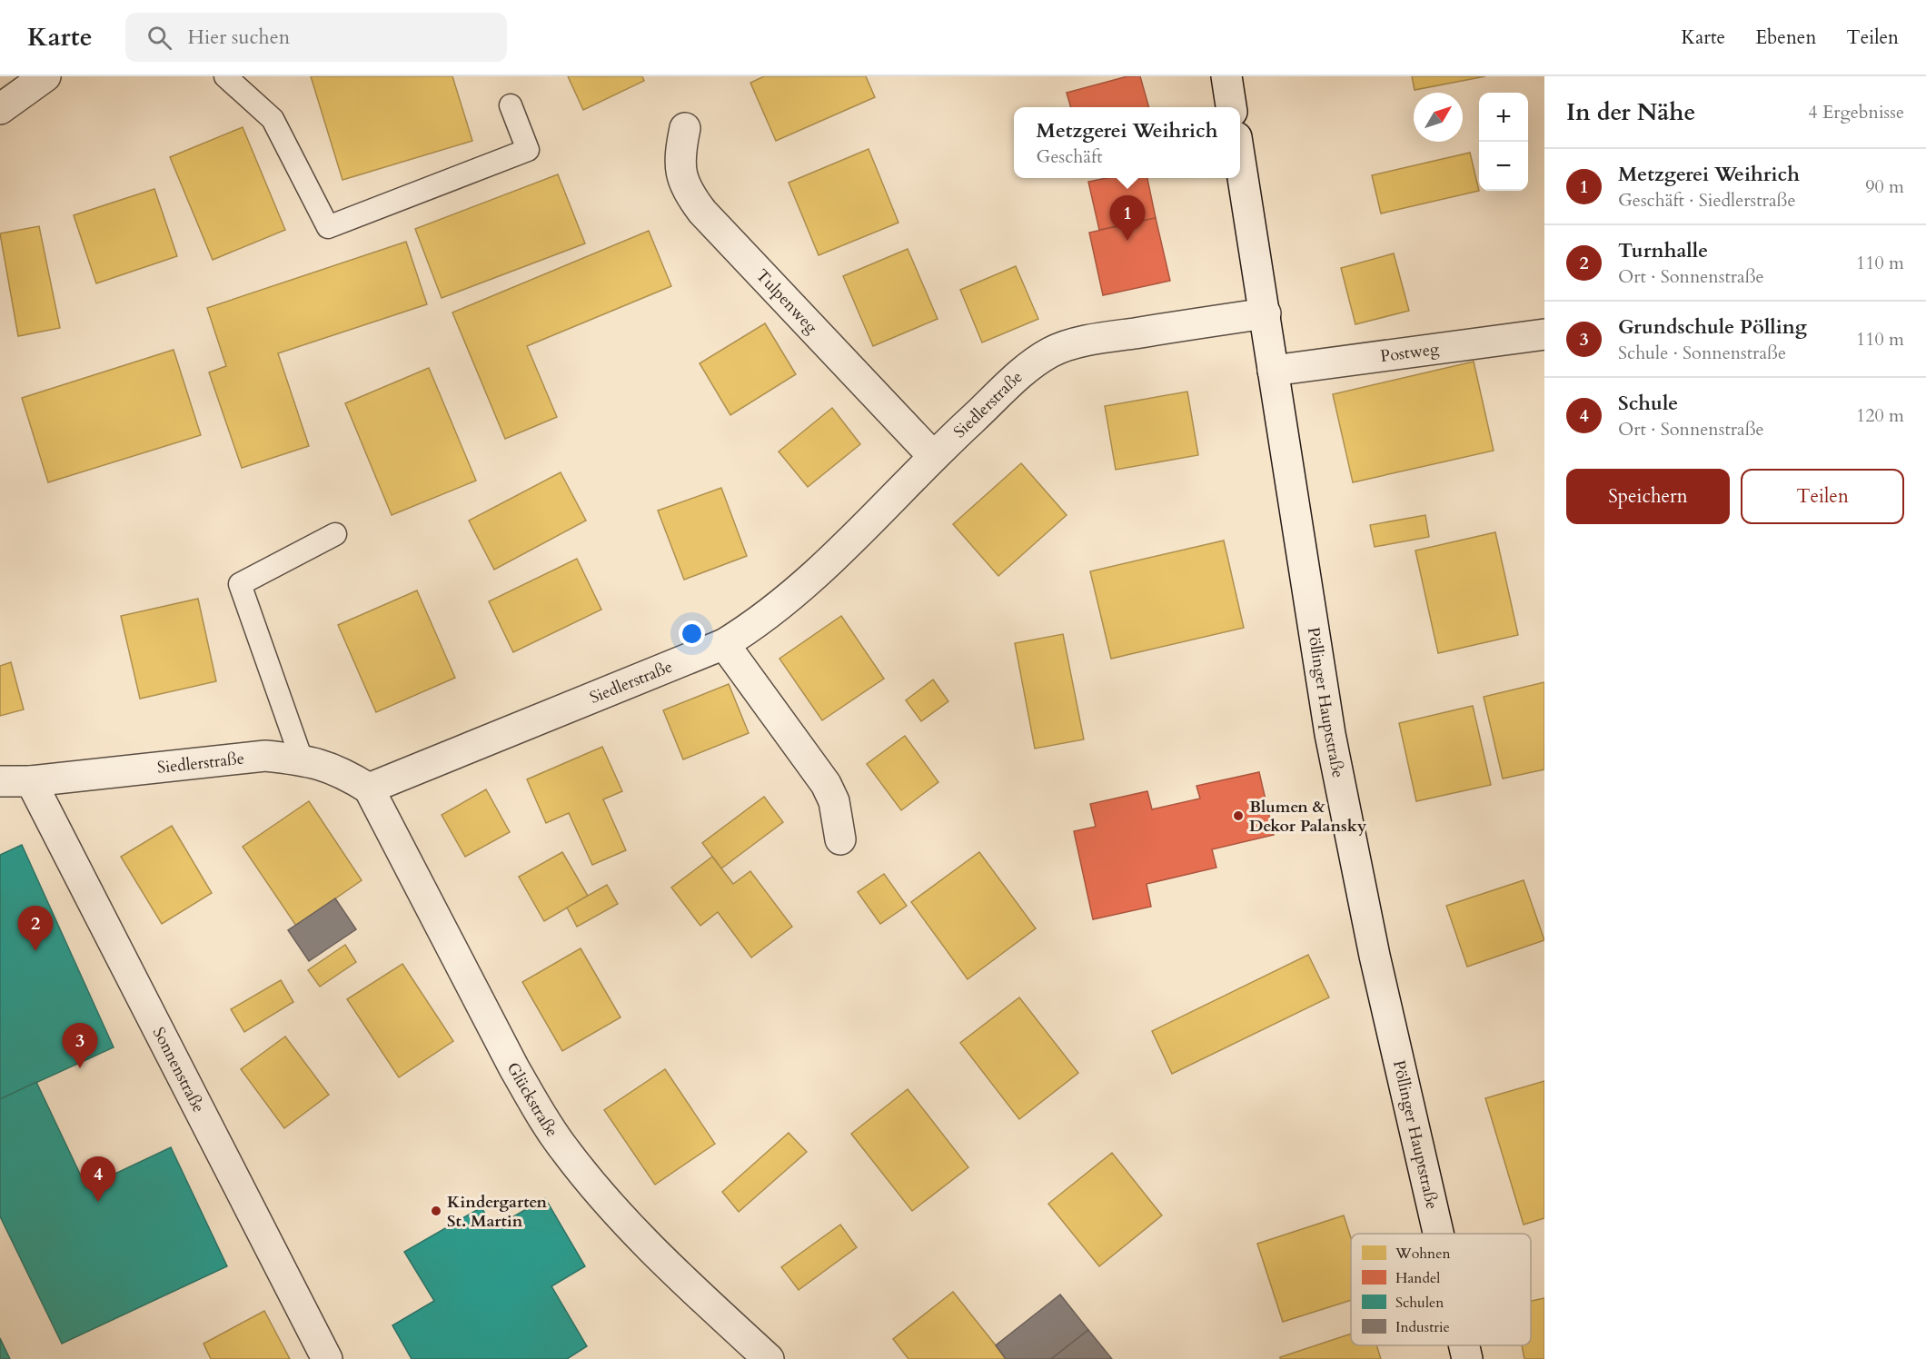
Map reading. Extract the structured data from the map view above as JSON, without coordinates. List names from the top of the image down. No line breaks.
{"streets":{"street":["Tulpenweg","Postweg","Siedlerstraße","Pöllinger Hauptstraße","Sonnenstraße","Glückstraße"]},"crossings":[["Tulpenweg","Siedlerstraße"],["Postweg","Pöllinger Hauptstraße"],["Siedlerstraße","Pöllinger Hauptstraße"],["Siedlerstraße","Sonnenstraße"],["Siedlerstraße","Glückstraße"]],"places":["Blumen & Dekor Palansky","Kindergarten St. Martin"],"legend":["Wohnen","Handel","Schulen","Industrie"],"north":"top right","page":{"header":"Karte","search":"Hier suchen","nav":["Karte","Ebenen","Teilen"],"heading":["In der Nähe","4 Ergebnisse"],"map_buttons":["+","−"],"popup":["Metzgerei Weihrich","Geschäft"],"list":[{"mark":"1","name":"Metzgerei Weihrich","note":"Geschäft · Siedlerstraße","value":"90 m"},{"mark":"2","name":"Turnhalle","note":"Ort · Sonnenstraße","value":"110 m"},{"mark":"3","name":"Grundschule Pölling","note":"Schule · Sonnenstraße","value":"110 m"},{"mark":"4","name":"Schule","note":"Ort · Sonnenstraße","value":"120 m"}],"pins":["1","2","3","4"],"buttons":["Speichern","Teilen"]}}
